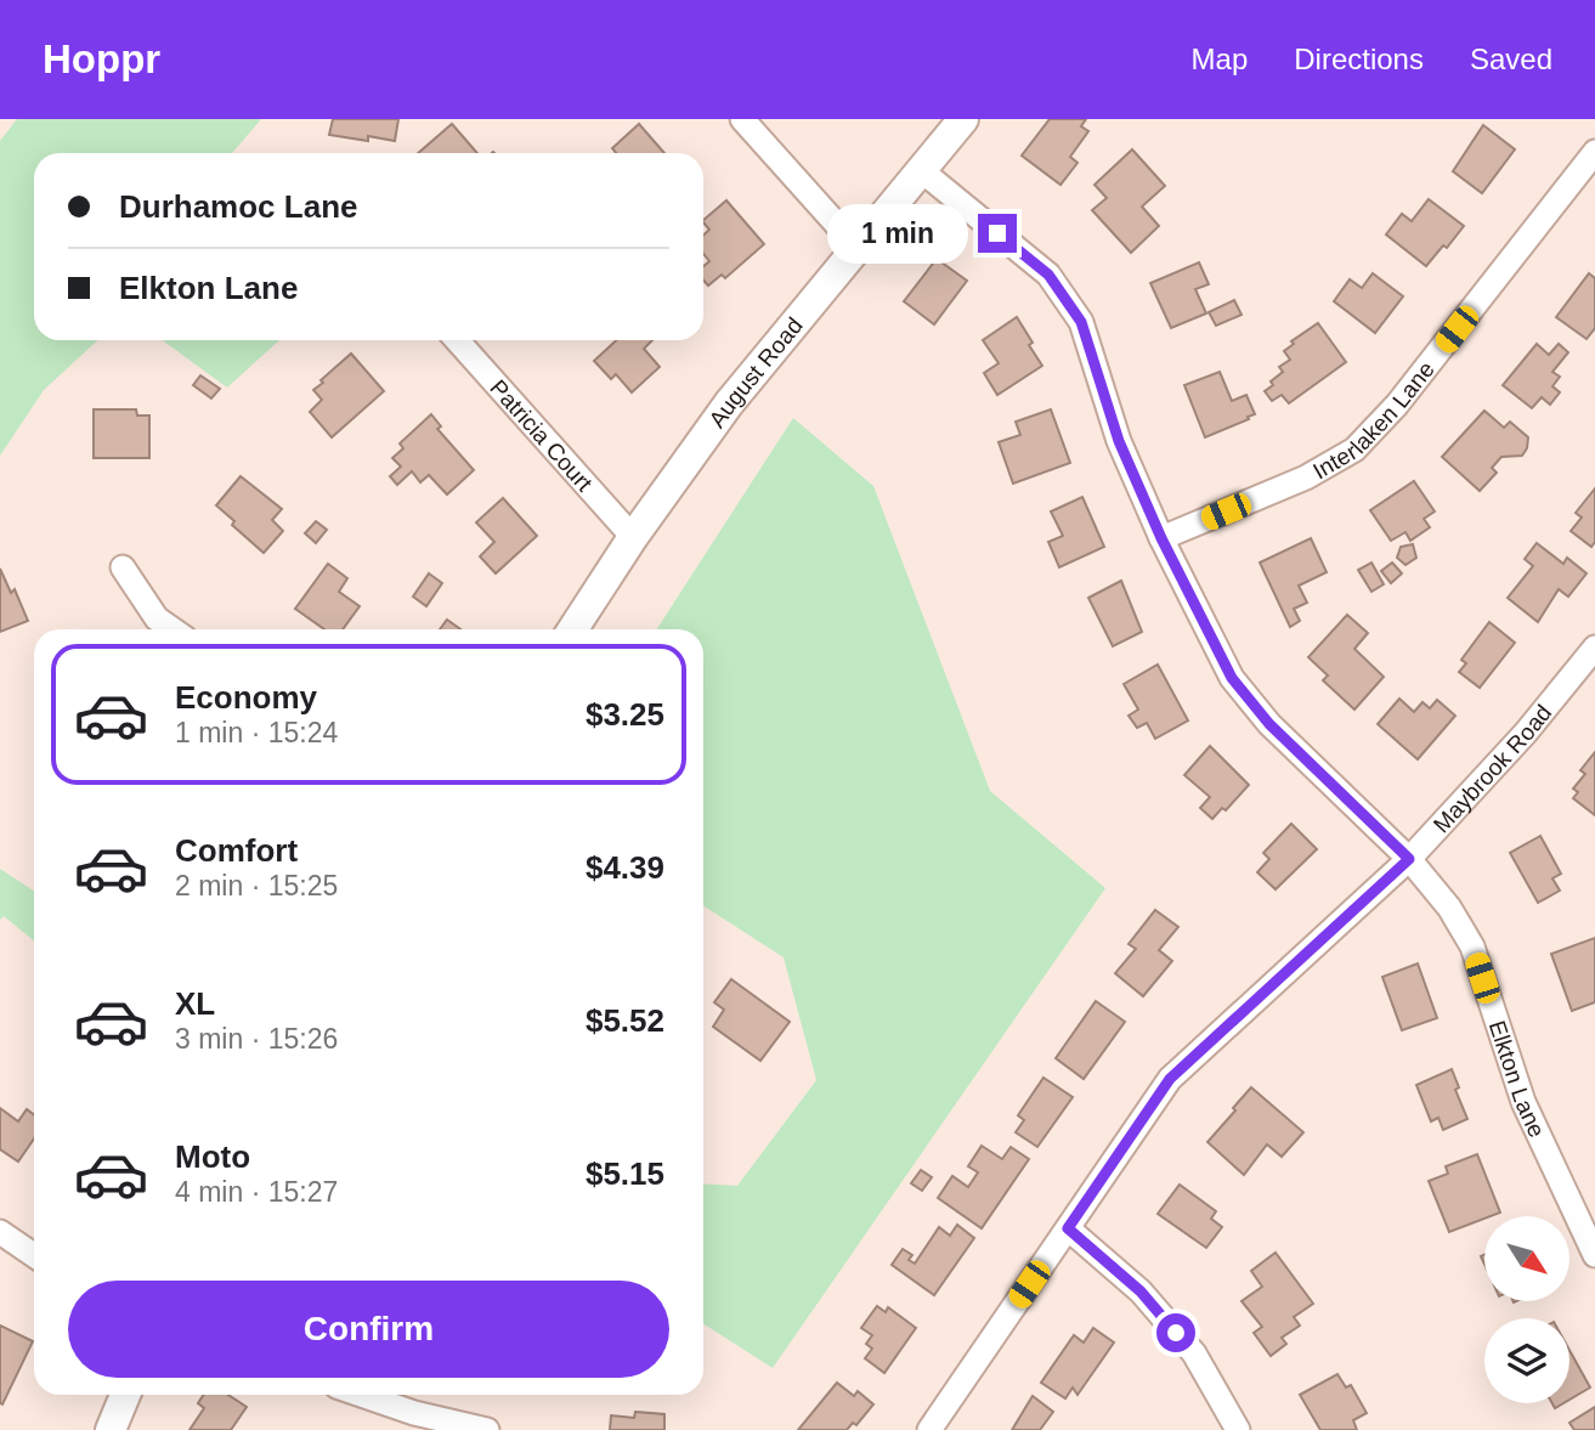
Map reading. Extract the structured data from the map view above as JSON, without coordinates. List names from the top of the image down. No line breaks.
{"streets":{"street":["August Road","Interlaken Lane","Patricia Court","Maybrook Road","Elkton Lane"]},"crossings":[["August Road","Patricia Court"],["August Road","Elkton Lane"],["Interlaken Lane","Elkton Lane"],["Maybrook Road","Elkton Lane"]],"north":"bottom right","page":{"header":"Hoppr","nav":["Map","Directions","Saved"],"banner":["Durhamoc Lane","Elkton Lane"],"bubble":"1 min","list":[{"name":"Economy","note":"1 min · 15:24","value":"$3.25"},{"name":"Comfort","note":"2 min · 15:25","value":"$4.39"},{"name":"XL","note":"3 min · 15:26","value":"$5.52"},{"name":"Moto","note":"4 min · 15:27","value":"$5.15"}],"buttons":"Confirm"}}
